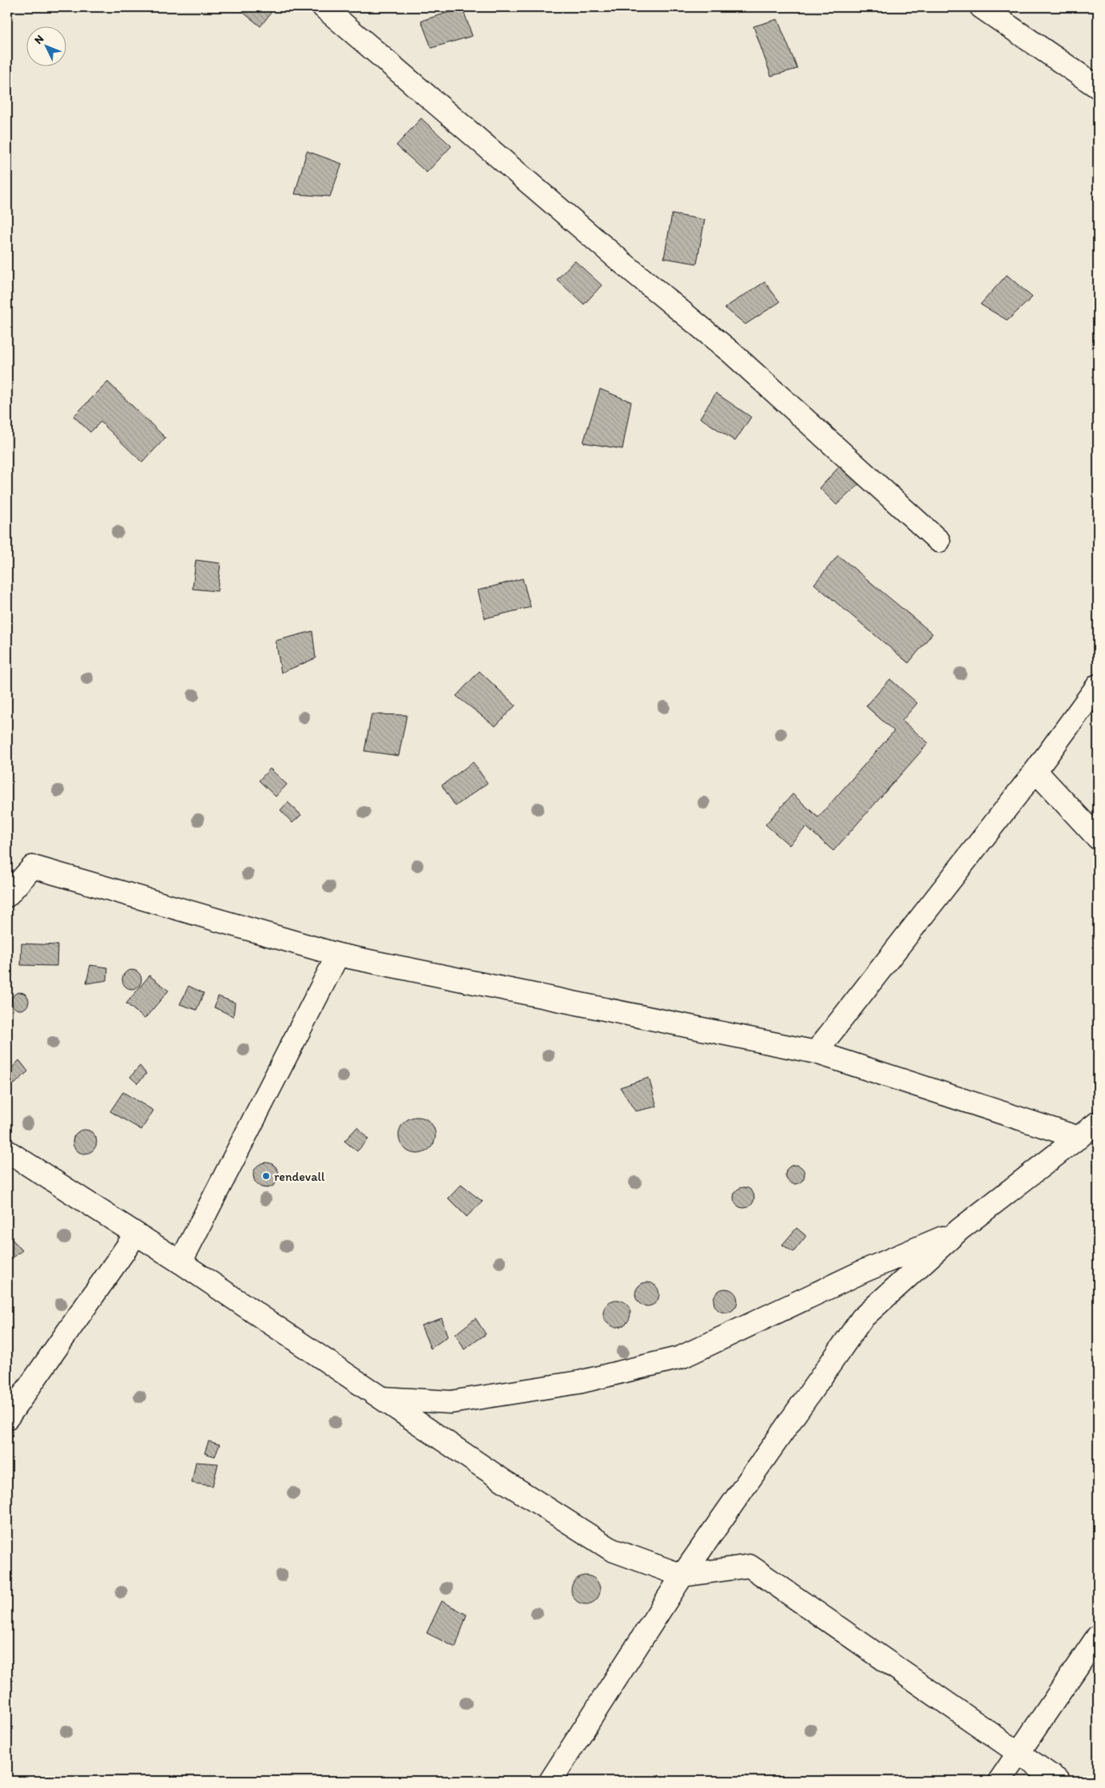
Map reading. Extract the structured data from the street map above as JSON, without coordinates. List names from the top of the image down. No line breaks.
{"places":["rendevall"],"north":"top left"}
